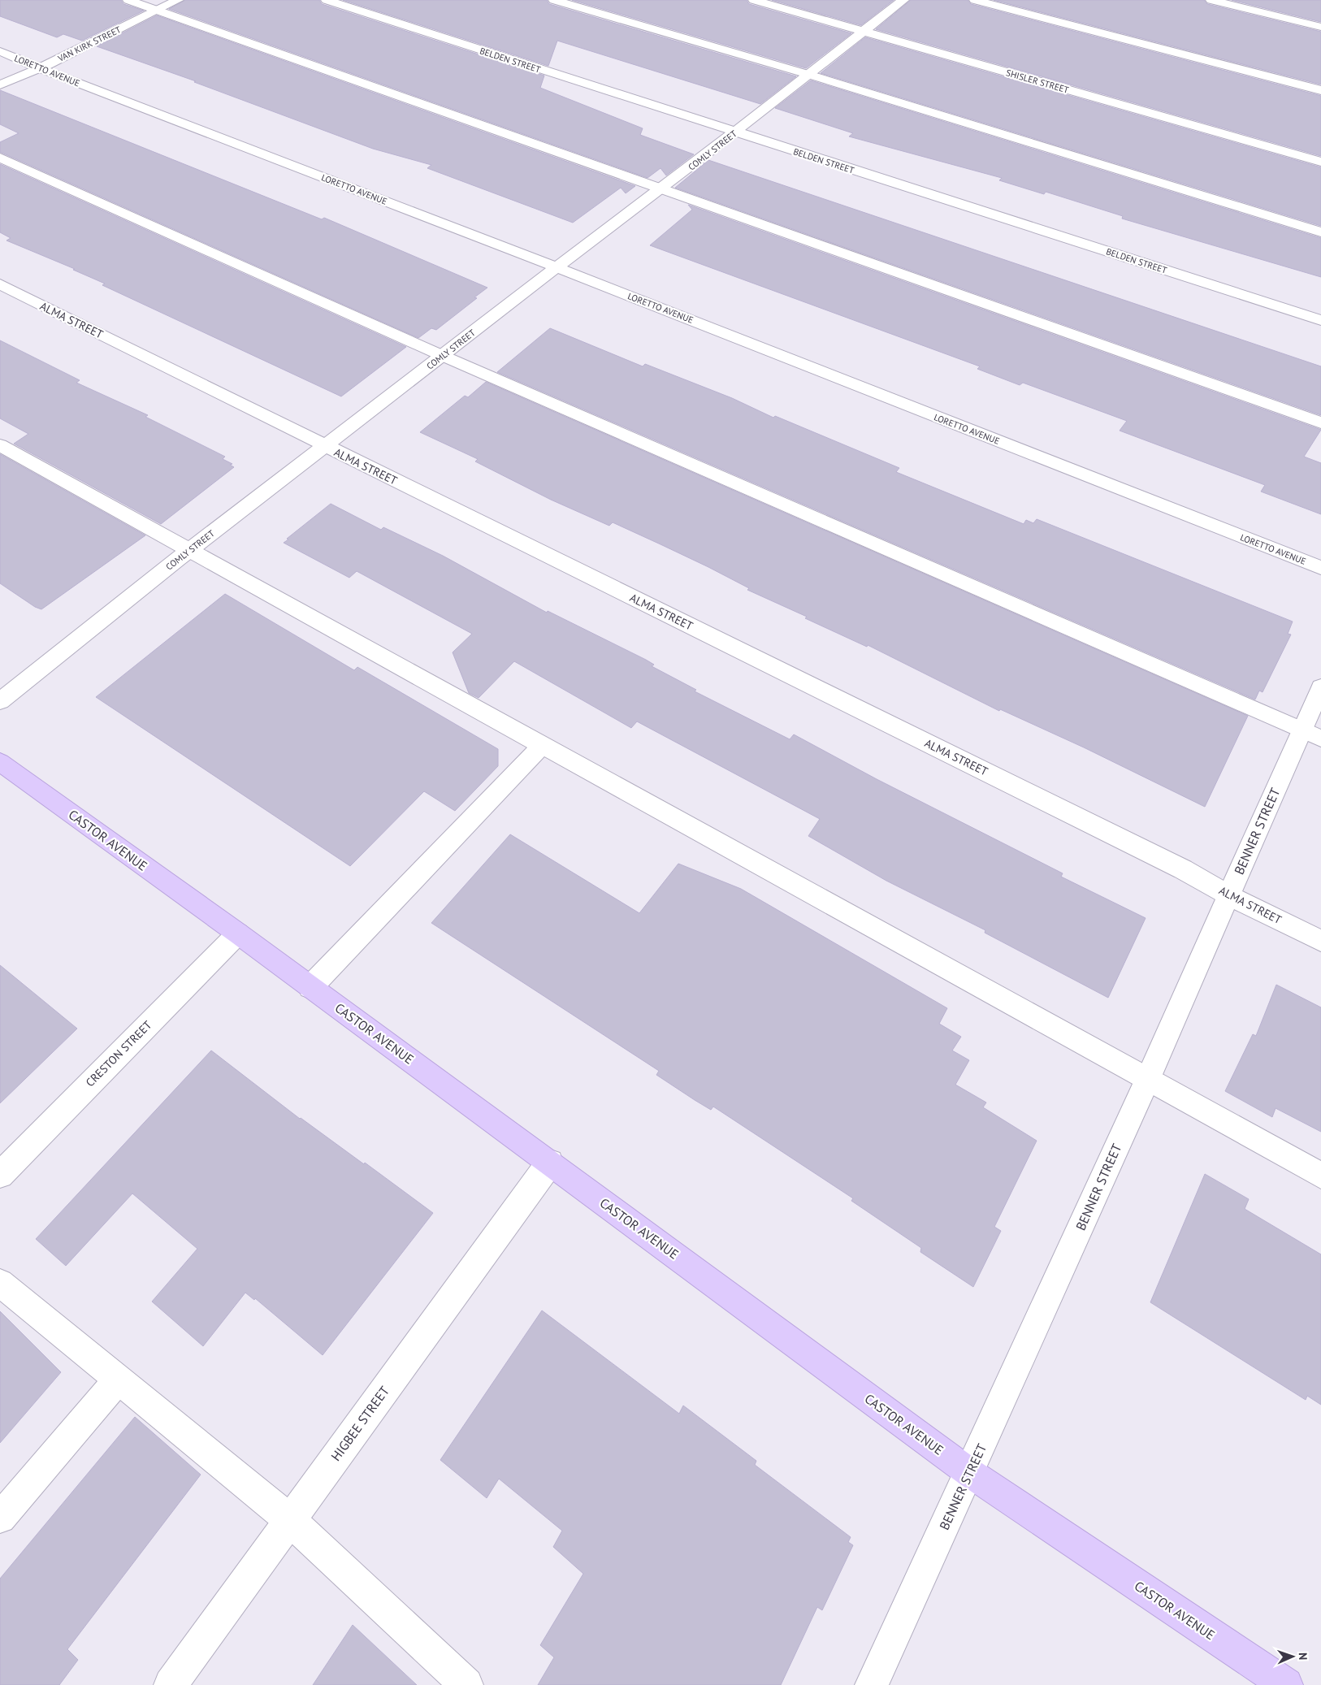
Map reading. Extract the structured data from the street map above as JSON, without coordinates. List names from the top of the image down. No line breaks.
{"streets":{"main road":["CASTOR AVENUE"],"street":["VAN KIRK STREET","BELDEN STREET","LORETTO AVENUE","SHISLER STREET","COMLY STREET","ALMA STREET","BENNER STREET","CRESTON STREET","HIGBEE STREET"]},"crossings":[["VAN KIRK STREET","LORETTO AVENUE"],["BELDEN STREET","COMLY STREET"],["LORETTO AVENUE","COMLY STREET"],["SHISLER STREET","COMLY STREET"],["COMLY STREET","ALMA STREET"],["ALMA STREET","BENNER STREET"],["BENNER STREET","CASTOR AVENUE"],["CASTOR AVENUE","CRESTON STREET"],["CASTOR AVENUE","HIGBEE STREET"]],"north":"right"}
